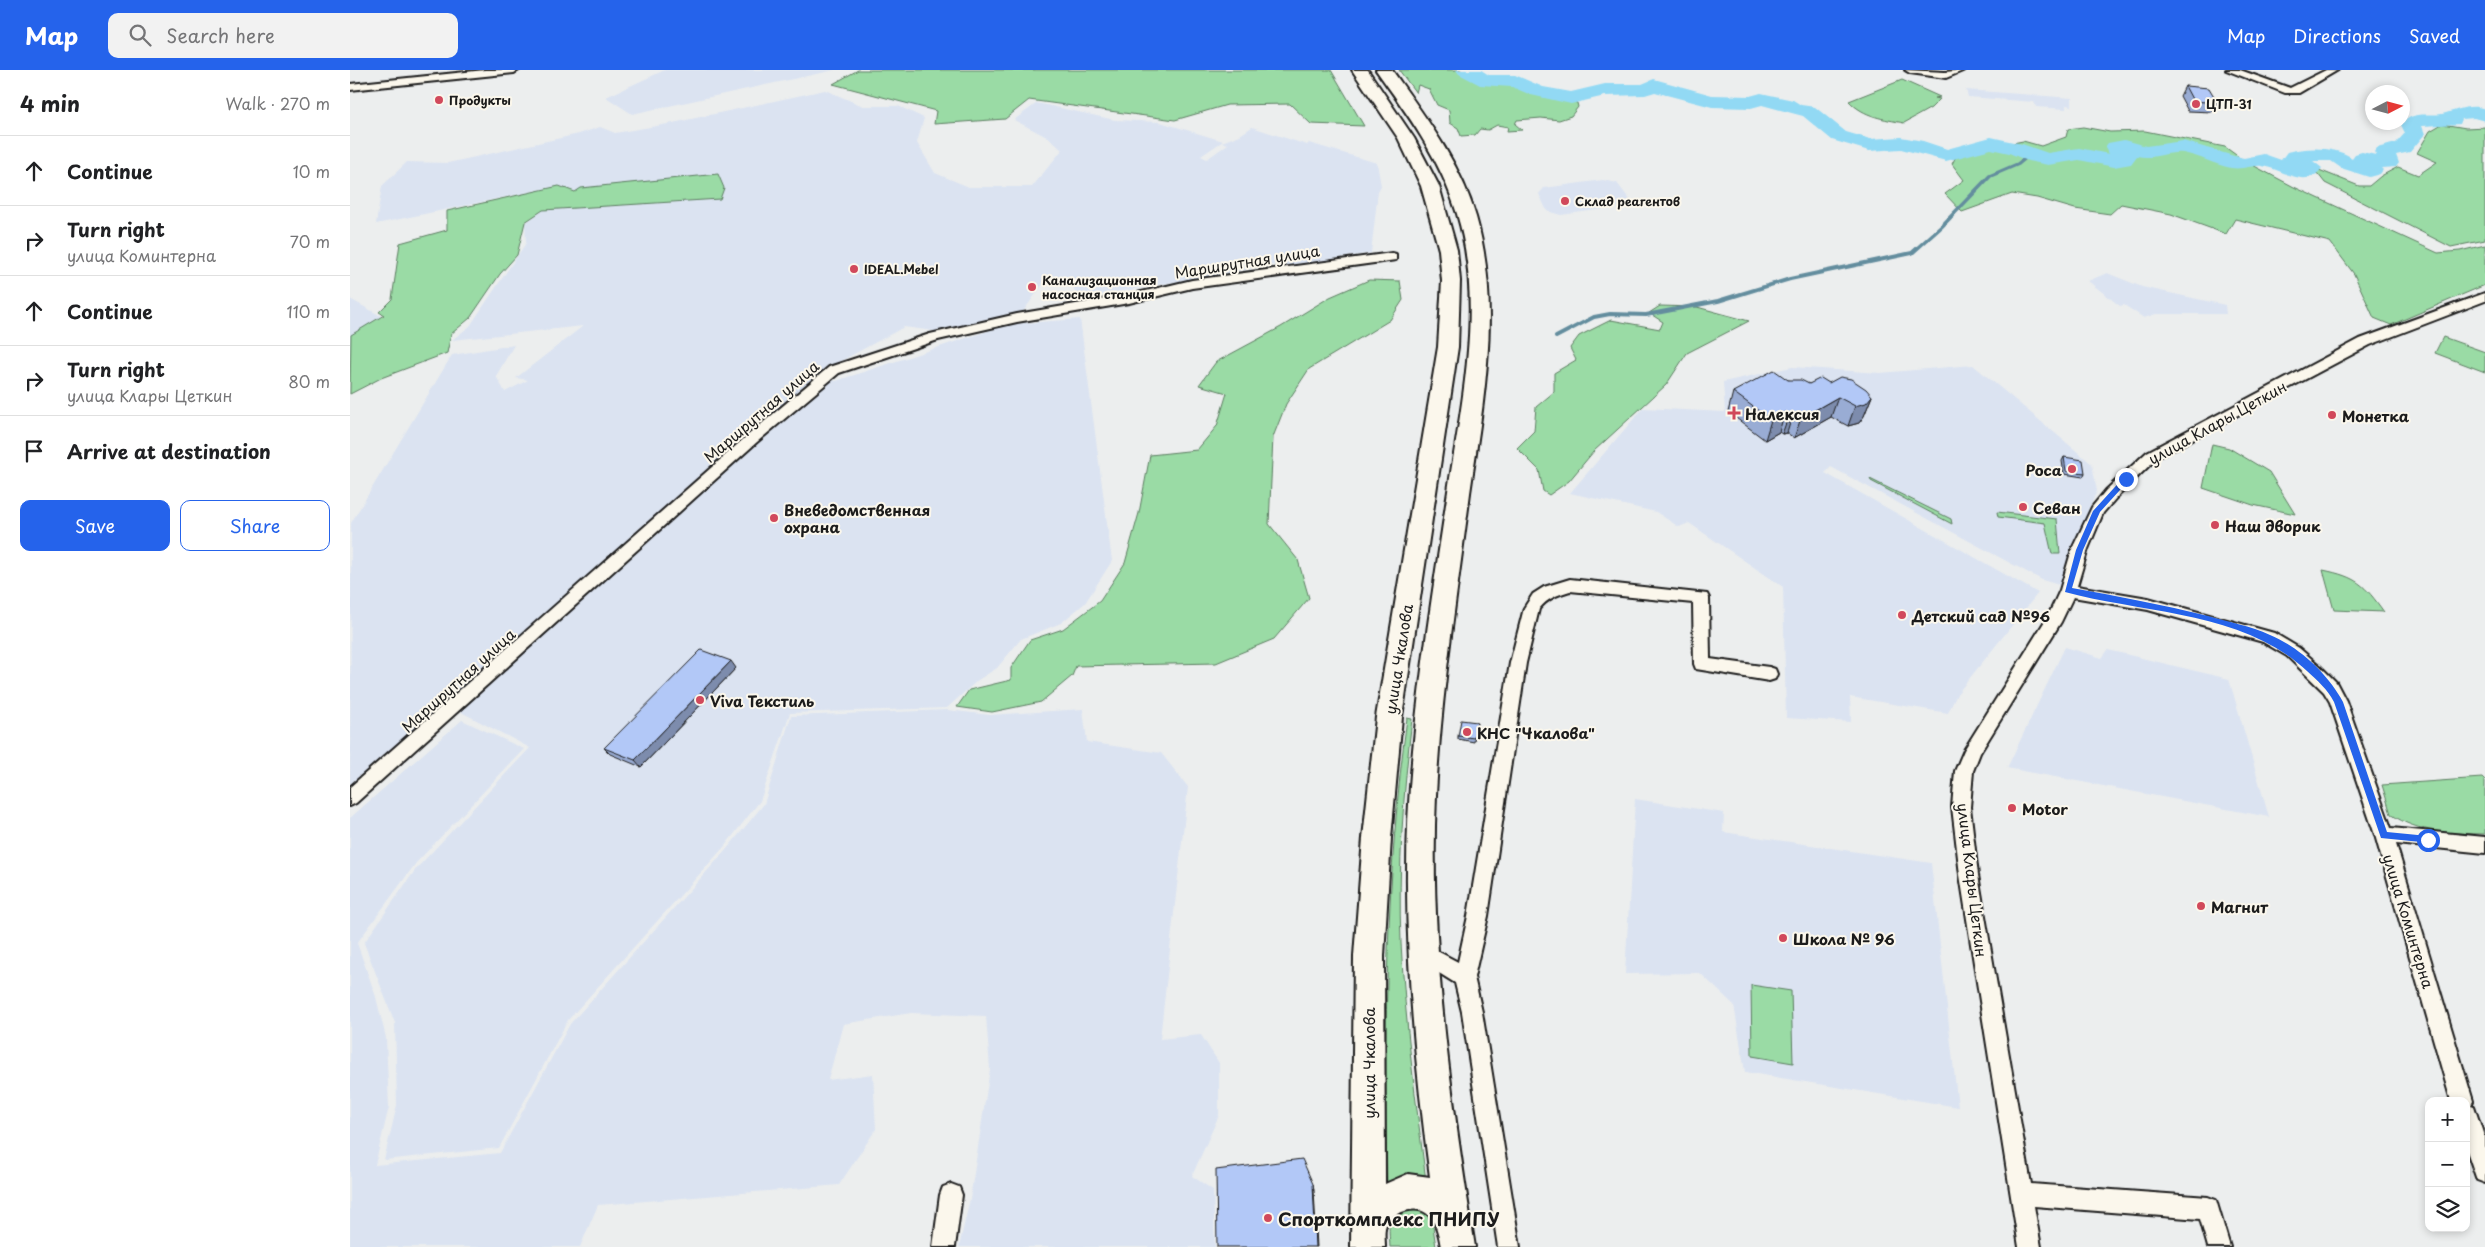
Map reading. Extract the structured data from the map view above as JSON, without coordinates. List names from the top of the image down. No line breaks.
{"streets":{"main road":["улица Чкалова"],"street":["Маршрутная улица","улица Клары Цеткин","улица Коминтерна"]},"crossings":[["улица Клары Цеткин","улица Коминтерна"]],"places":{"other":["Продукты","ЦТП-31","Склад реагентов","IDEAL.Mebel","Канализационная насосная станция","Монетка","Роса","Севан","Вневедомственная охрана","Наш дворик","Детский сад №96","Viva Текстиль","КНС \"Чкалова\"","Motor","Магнит","Школа № 96","Спорткомплекс ПНИПУ"],"health":["Налексия"]},"north":"right","page":{"header":"Map","search":"Search here","nav":["Map","Directions","Saved"],"heading":["4 min","Walk · 270 m"],"list":[["Continue","10 m"],["Turn right","улица Коминтерна","70 m"],["Continue","110 m"],["Turn right","улица Клары Цеткин","80 m"],"Arrive at destination"],"buttons":["Save","Share"],"map_buttons":["+","−"]}}
